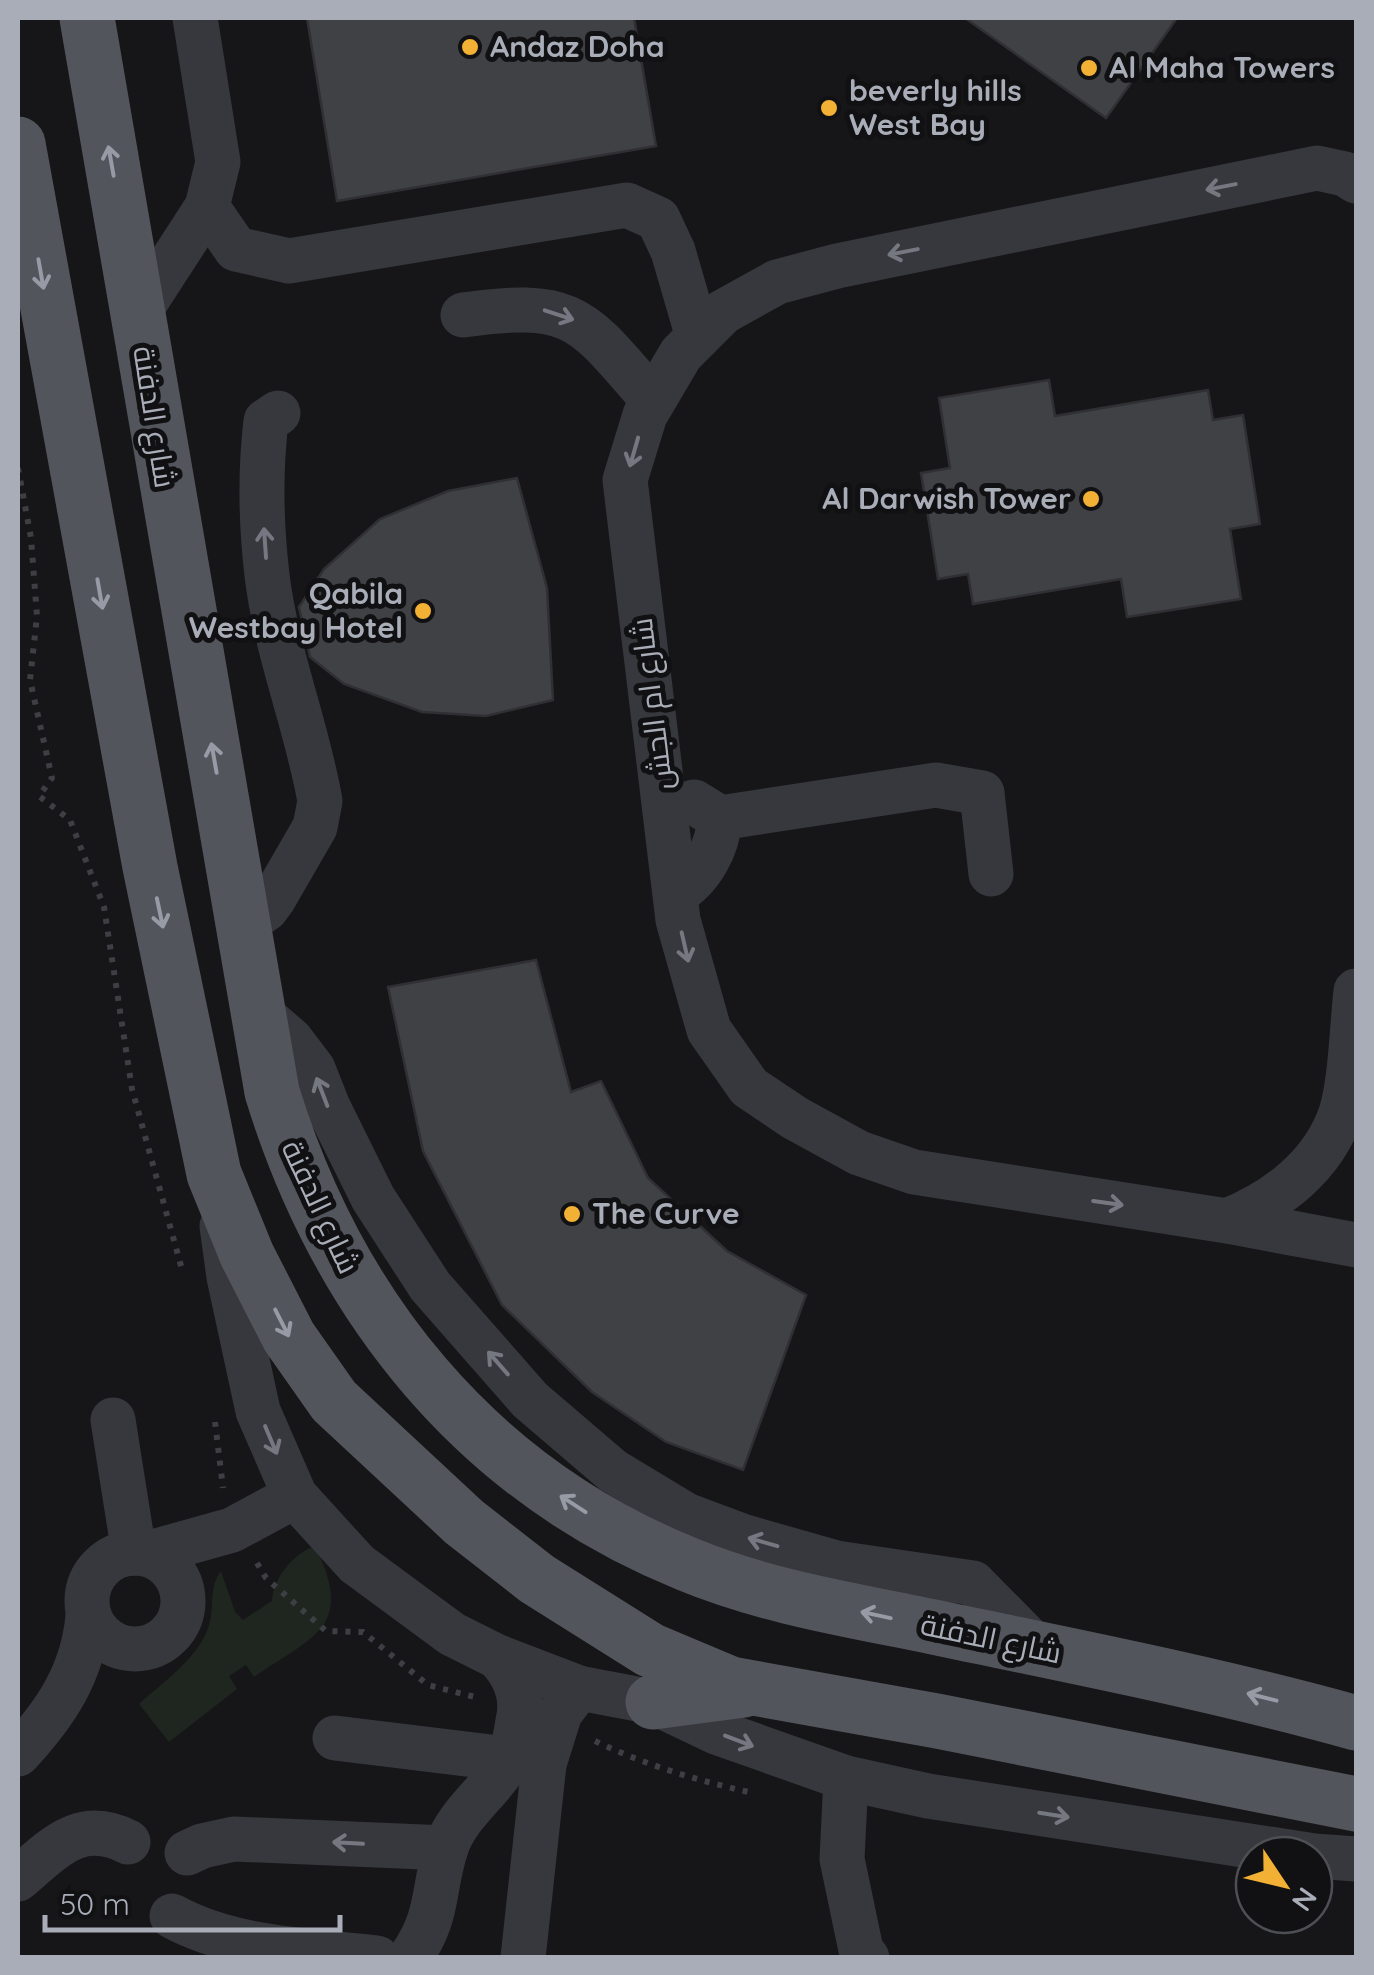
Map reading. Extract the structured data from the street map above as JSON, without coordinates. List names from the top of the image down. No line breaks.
{"streets":{"main road":["شارع الدفنة"],"street":["شارع ام الجش"]},"places":["Andaz Doha","Al Maha Towers","beverly hills West Bay","Al Darwish Tower","Qabila Westbay Hotel","The Curve"],"scale_bar":"50 m","north":"bottom right"}
